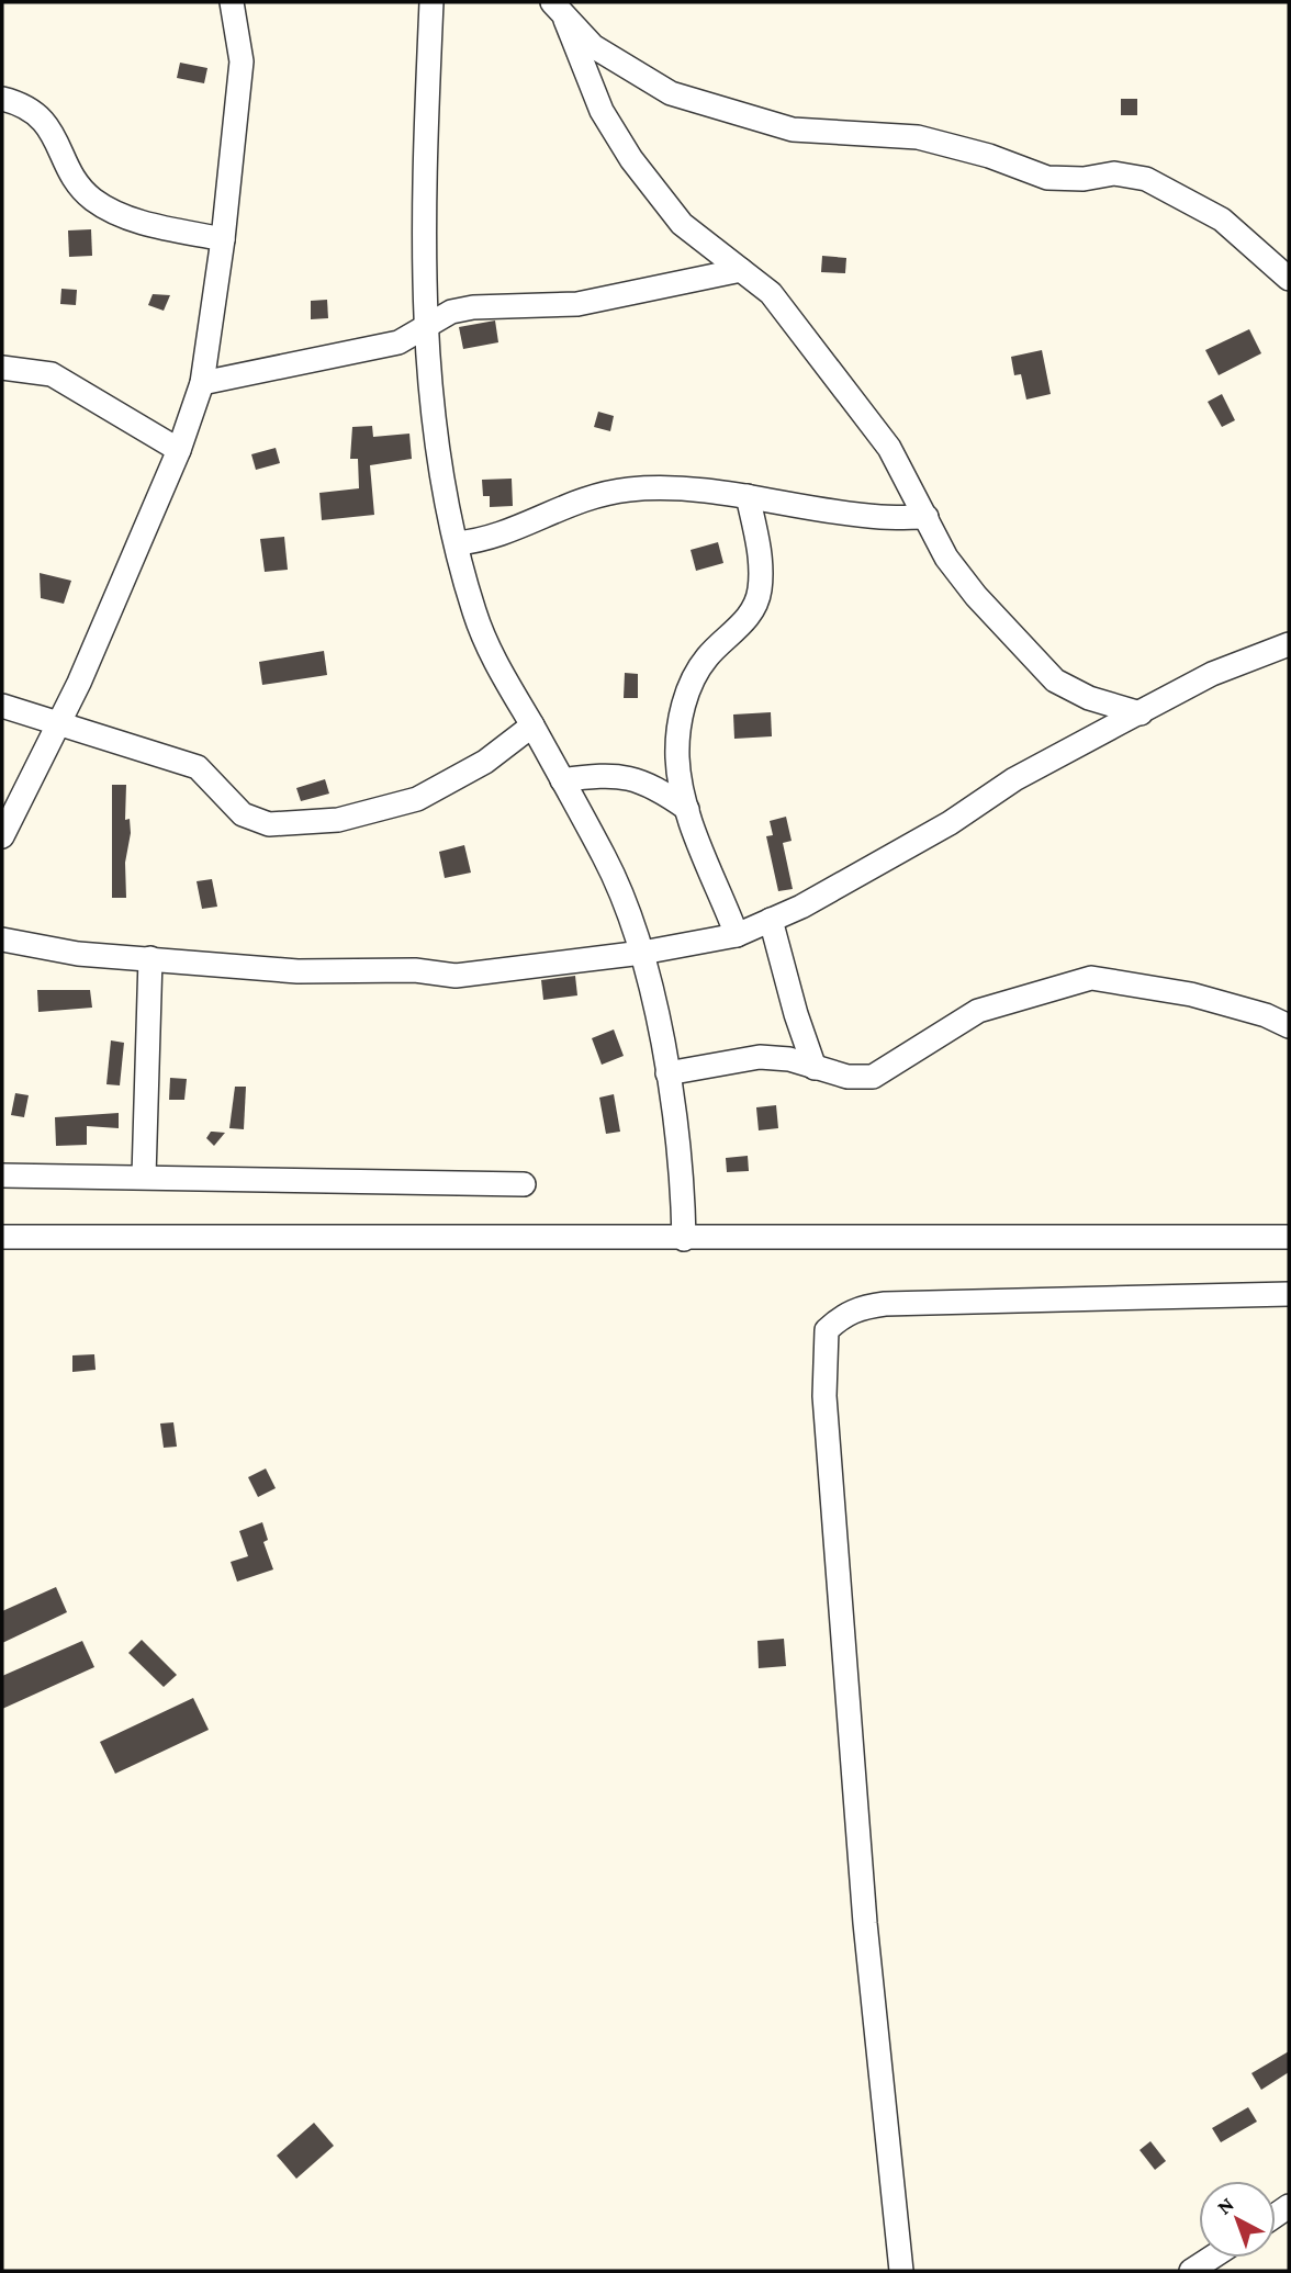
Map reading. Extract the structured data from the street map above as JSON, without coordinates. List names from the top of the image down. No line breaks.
{"north":"top left"}
